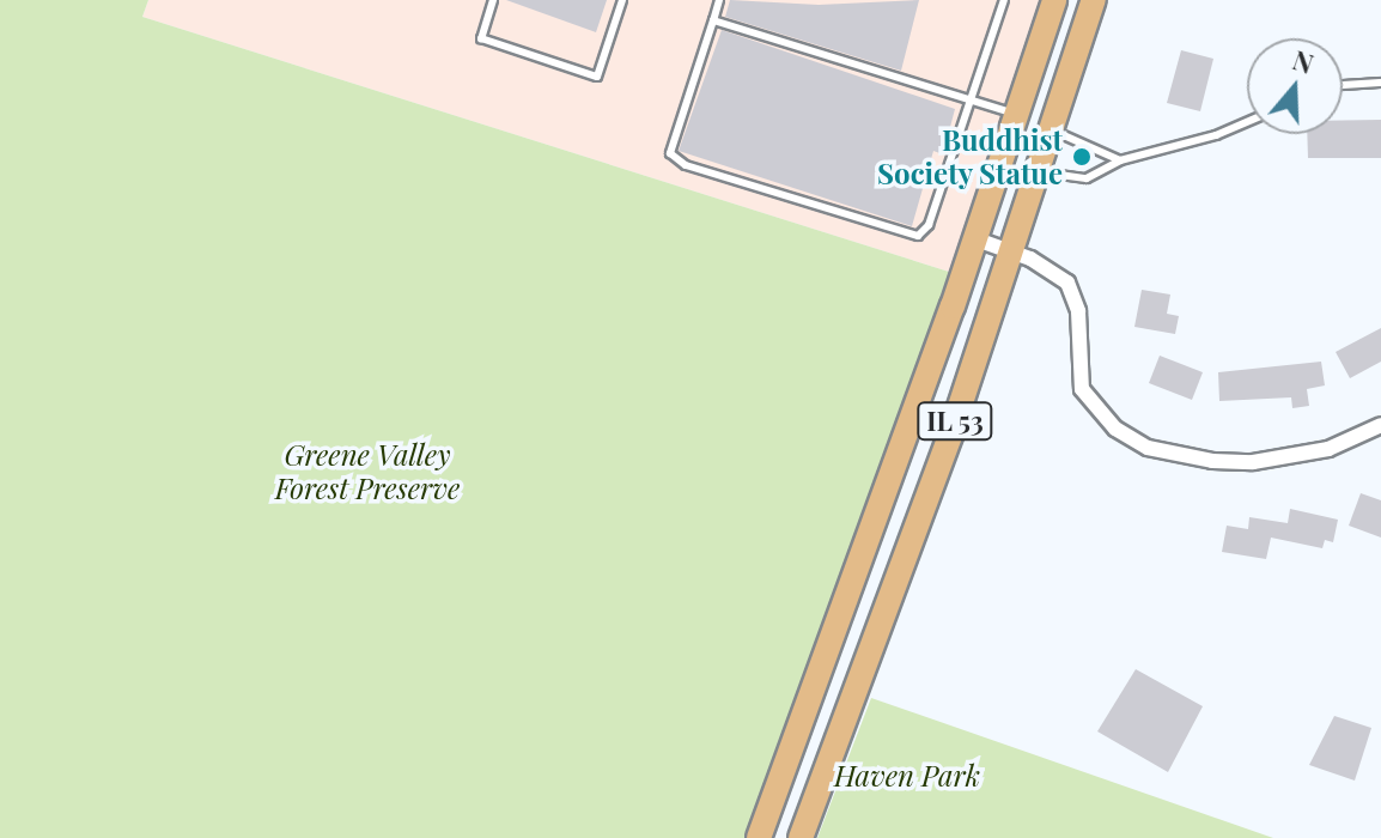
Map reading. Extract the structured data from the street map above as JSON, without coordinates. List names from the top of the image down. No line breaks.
{"streets":{"main road":["IL 53"]},"parks":["Greene Valley Forest Preserve","Haven Park"],"places":["Buddhist Society Statue"],"north":"top"}
